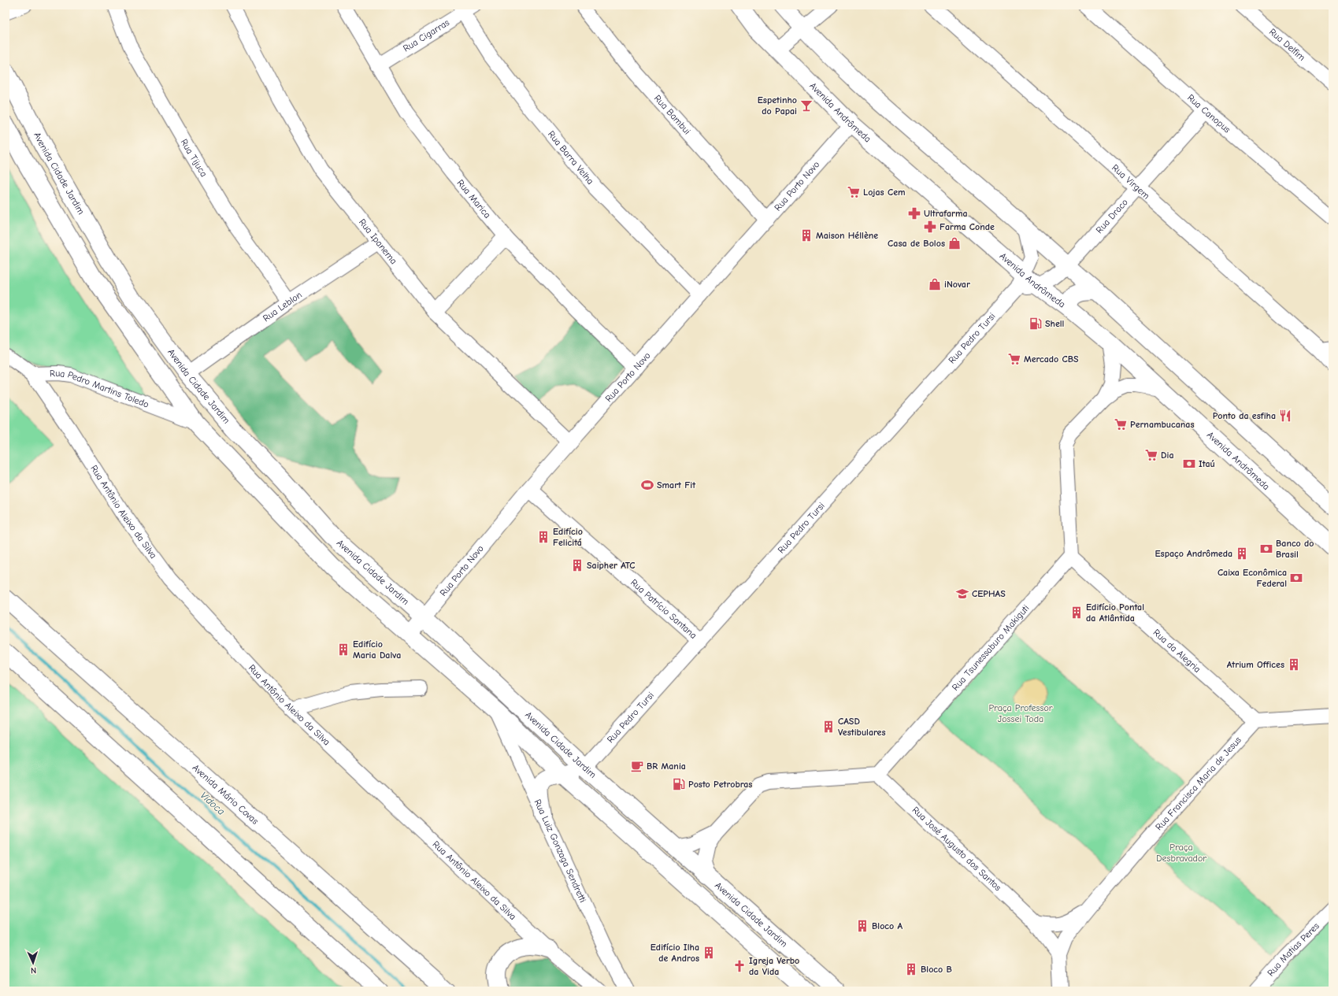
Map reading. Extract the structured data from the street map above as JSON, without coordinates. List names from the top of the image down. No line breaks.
{"streets":{"main road":["Avenida Andrômeda","Avenida Cidade Jardim","Avenida Mário Covas"],"street":["Rua Cigarras","Rua Delfim","Rua Canopus","Rua Bambui","Rua Tijuca","Rua Barra Velha","Rua Virgem","Rua Porto Novo","Rua Marica","Rua Draco","Rua Ipanema","Rua Leblon","Rua Pedro Tursi","Rua Pedro Martins Toledo","Rua Antônio Aleixo da Silva","Rua Patrício Santana","Rua Tsunessaburo Makiguti","Rua da Alegria","Rua Francisca Maria de Jesus","Rua José Augusto dos Santos","Rua Luiz Gonzaga Sendretti","Rua Matias Peres"]},"crossings":[["Rua Cigarras","Rua Barra Velha"],["Rua Cigarras","Rua Marica"],["Avenida Andrômeda","Rua Porto Novo"],["Avenida Andrômeda","Rua Draco"],["Avenida Andrômeda","Rua Pedro Tursi"],["Rua Canopus","Rua Draco"],["Rua Bambui","Rua Porto Novo"],["Rua Tijuca","Rua Leblon"],["Rua Barra Velha","Rua Porto Novo"],["Avenida Cidade Jardim","Rua Porto Novo"],["Avenida Cidade Jardim","Rua Leblon"],["Avenida Cidade Jardim","Rua Pedro Tursi"],["Avenida Cidade Jardim","Rua Pedro Martins Toledo"],["Avenida Cidade Jardim","Rua Luiz Gonzaga Sendretti"],["Rua Virgem","Rua Draco"],["Rua Porto Novo","Rua Marica"],["Rua Porto Novo","Rua Ipanema"],["Rua Porto Novo","Rua Patrício Santana"],["Rua Ipanema","Rua Leblon"],["Rua Pedro Tursi","Rua Patrício Santana"],["Rua Pedro Martins Toledo","Rua Antônio Aleixo da Silva"],["Rua Tsunessaburo Makiguti","Rua da Alegria"],["Rua Tsunessaburo Makiguti","Rua José Augusto dos Santos"],["Rua da Alegria","Rua Francisca Maria de Jesus"],["Rua Francisca Maria de Jesus","Rua José Augusto dos Santos"]],"water":["Vidoca"],"parks":["Praça Professor Jossei Toda","Praça Desbravador"],"places":{"bar":["Espetinho do Papai"],"supermarket":["Lojas Cem","Mercado CBS","Pernambucanas","Dia"],"pharmacy":["Ultrafarma","Farma Conde"],"building":["Maison Héllène","Edifício Felicitá","Espaço Andrômeda","Saipher ATC","Edifício Pontal da Atlântida","Edifício Maria Dalva","Atrium Offices","CASD Vestibulares","Bloco A","Edifício Ilha de Andros","Bloco B"],"shop":["Casa de Bolos","iNovar"],"fuel station":["Shell","Posto Petrobras"],"restaurant":["Ponto da esfiha"],"bank":["Itaú","Banco do Brasil","Caixa Econômica Federal"],"sports":["Smart Fit"],"school or university":["CEPHAS"],"cafe":["BR Mania"],"church":["Igreja Verbo da Vida"]},"north":"bottom"}
